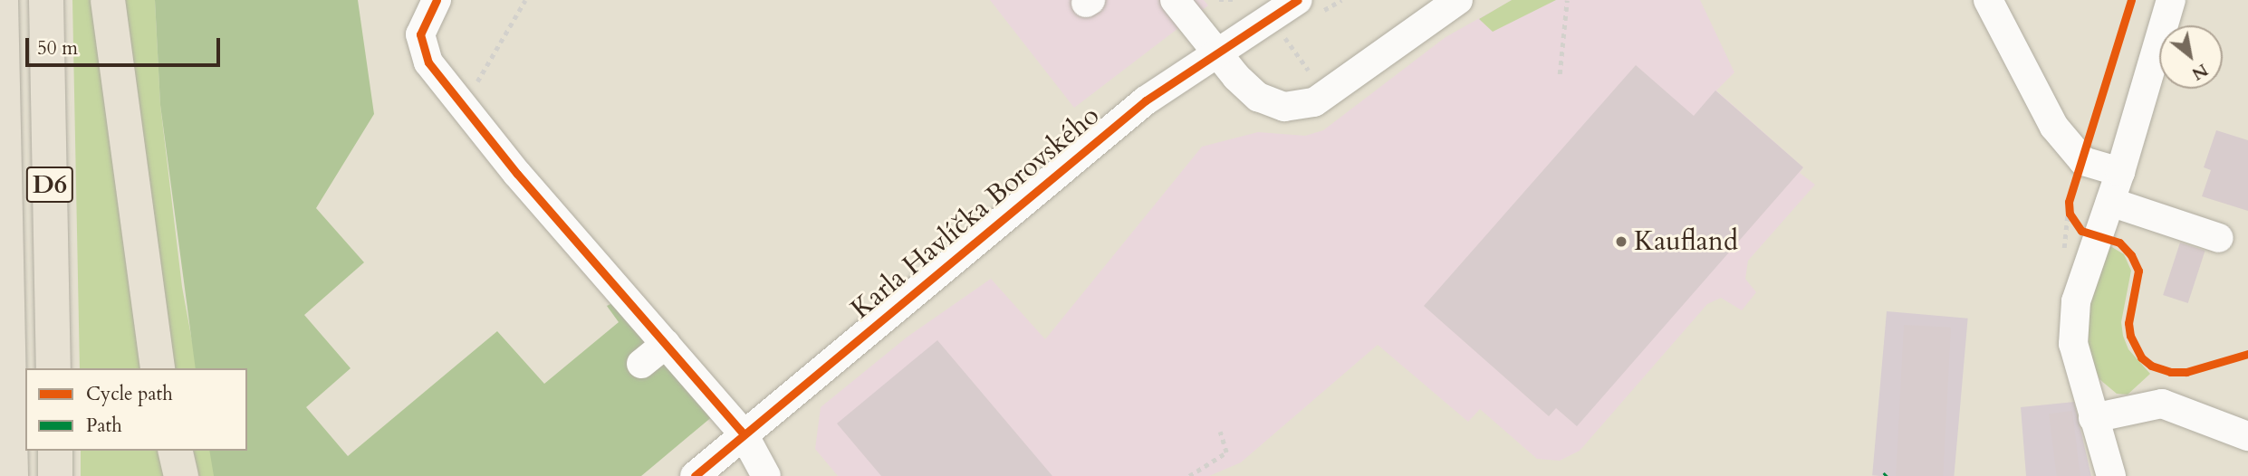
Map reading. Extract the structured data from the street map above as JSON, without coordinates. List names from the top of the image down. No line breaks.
{"streets":{"highway":["D6"],"street":["Karla Havlíčka Borovského"]},"places":["Kaufland"],"legend":["Cycle path","Path"],"scale_bar":"50 m","north":"bottom right"}
